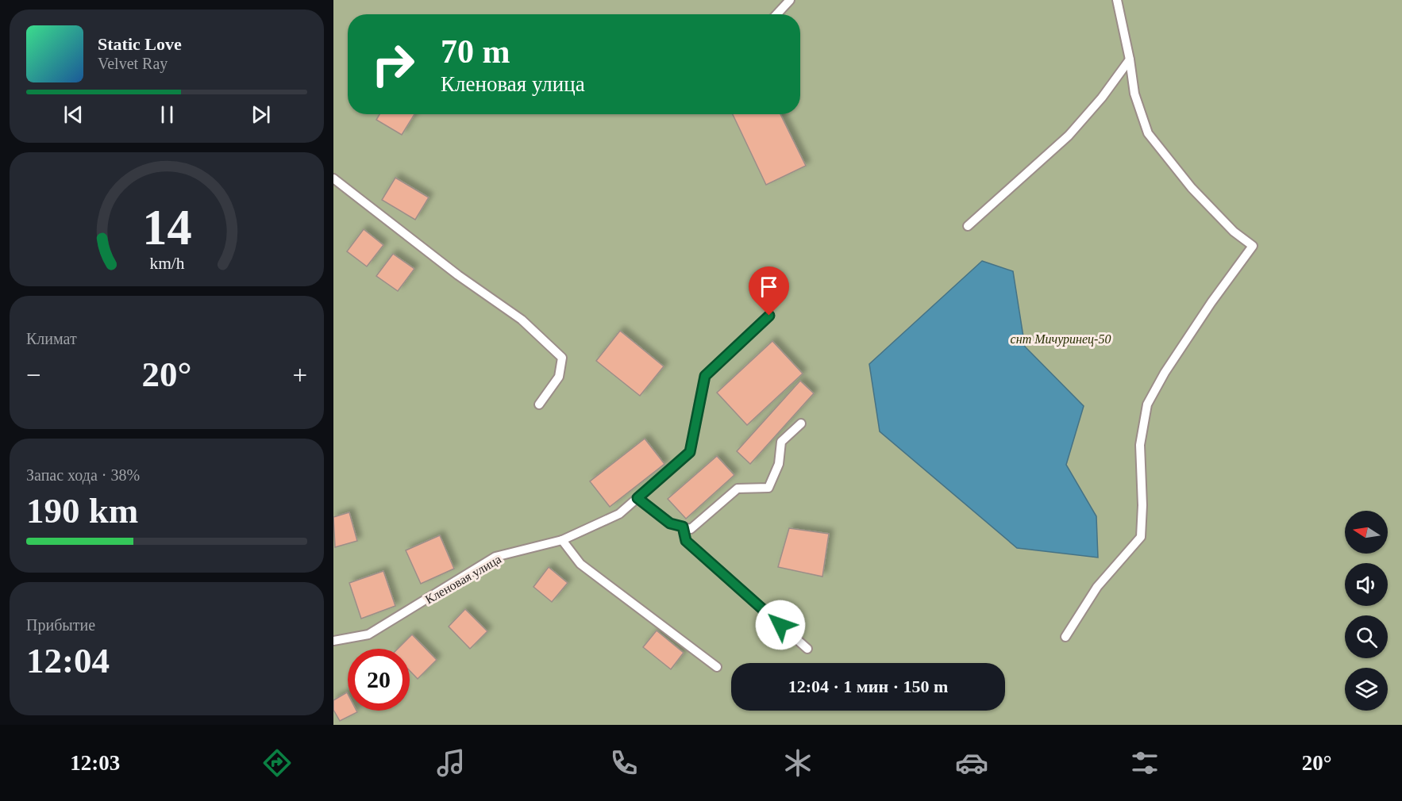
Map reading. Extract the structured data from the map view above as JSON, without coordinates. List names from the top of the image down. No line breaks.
{"streets":{"lane":["Кленовая улица"]},"parks":["снт Мичуринец-50"],"north":"left","page":{"turn":["70 m","Кленовая улица"],"song":["Static Love","Velvet Ray"],"tile":["Климат",["Запас хода · 38%","190 km"],["Прибытие","12:04"]],"heat":["−","20°","+"],"limit":"20","trip":"12:04 · 1 мин · 150 m","tabs":["12:03","20°"],"gauge":["14","km/h"]}}
